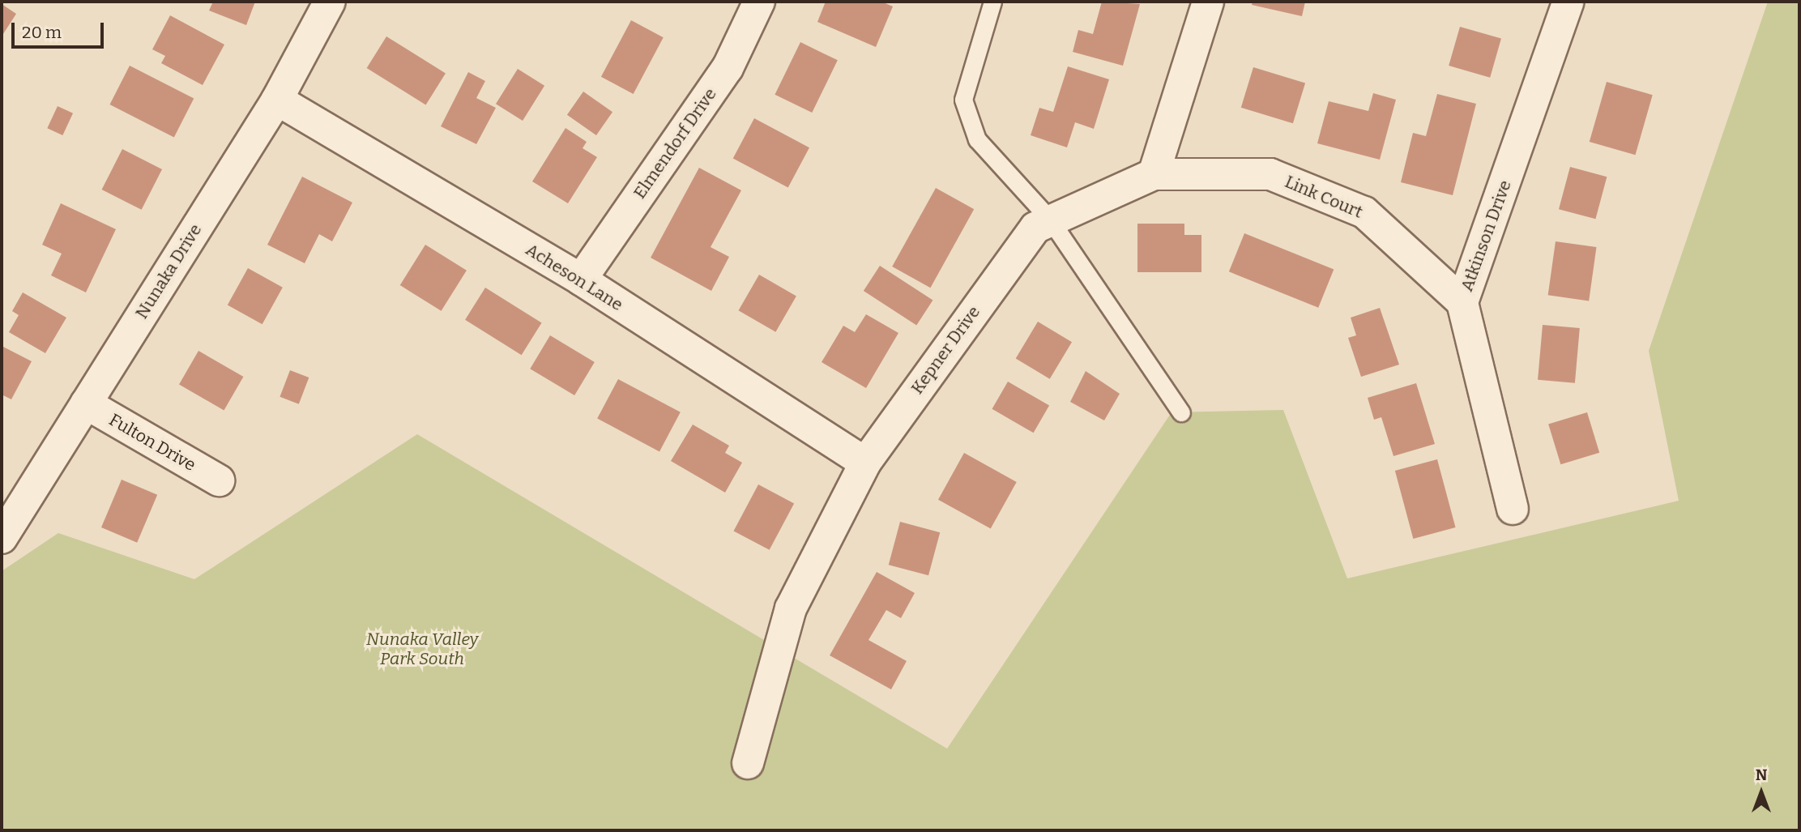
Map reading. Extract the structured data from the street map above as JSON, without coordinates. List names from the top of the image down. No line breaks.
{"streets":{"street":["Elmendorf Drive","Link Court","Atkinson Drive","Nunaka Drive","Acheson Lane","Kepner Drive","Fulton Drive"]},"crossings":[["Elmendorf Drive","Acheson Lane"],["Link Court","Atkinson Drive"],["Link Court","Kepner Drive"],["Nunaka Drive","Acheson Lane"],["Nunaka Drive","Fulton Drive"],["Acheson Lane","Kepner Drive"]],"parks":["Nunaka Valley Park South"],"scale_bar":"20 m","north":"top"}
